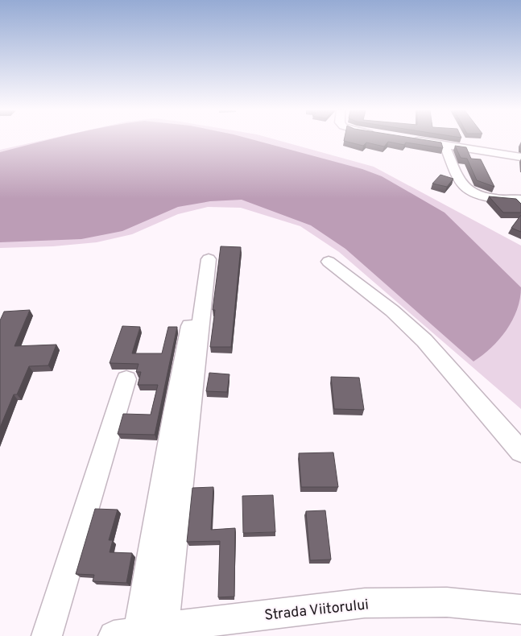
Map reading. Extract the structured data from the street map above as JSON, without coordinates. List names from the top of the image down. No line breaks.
{"streets":{"street":["Strada Viitorului"]}}
